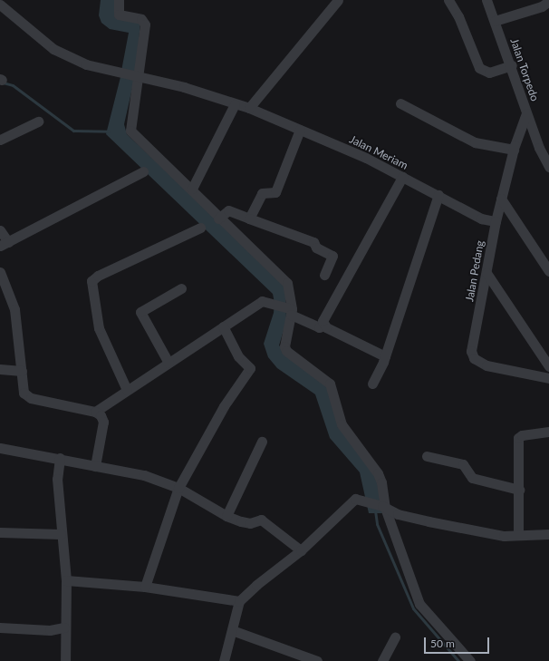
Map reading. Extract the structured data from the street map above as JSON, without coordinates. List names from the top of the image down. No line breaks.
{"streets":{"street":["Jalan Torpedo","Jalan Meriam","Jalan Pedang"]},"crossings":[["Jalan Torpedo","Jalan Pedang"],["Jalan Meriam","Jalan Pedang"]],"scale_bar":"50 m"}
